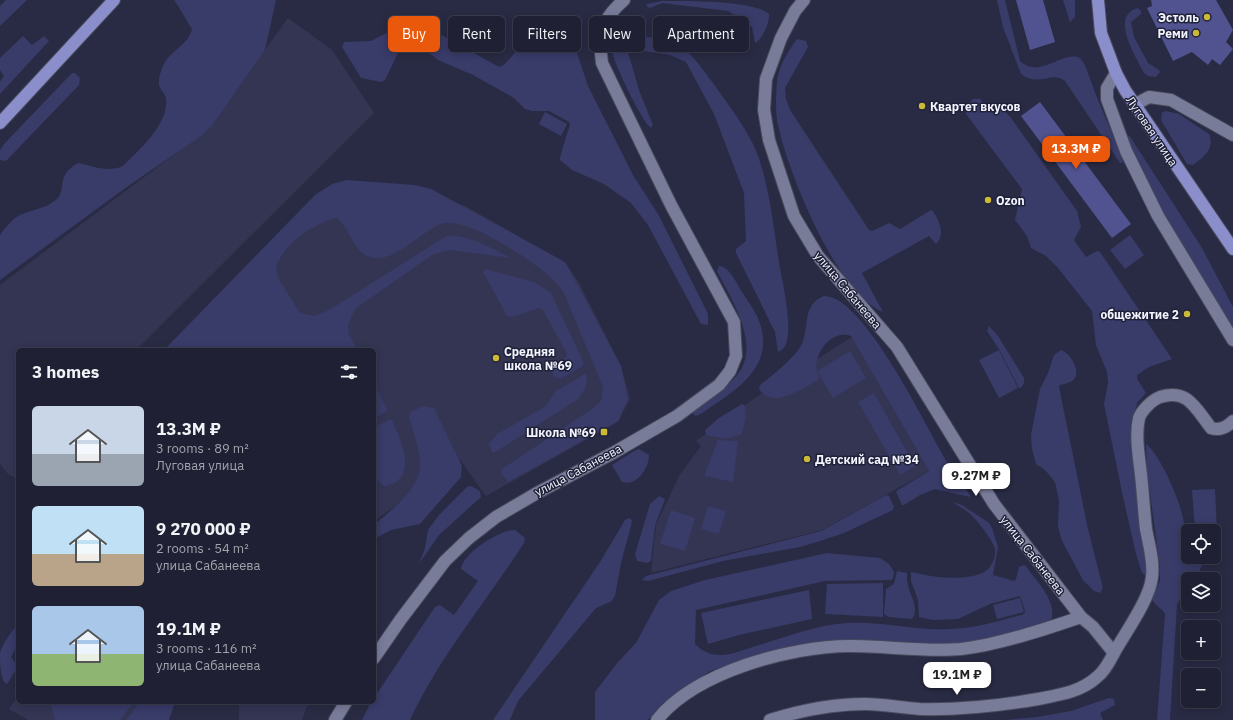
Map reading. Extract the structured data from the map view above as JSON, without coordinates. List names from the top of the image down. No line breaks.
{"streets":{"main road":["Луговая улица"],"street":["улица Сабанеева"]},"places":{"other":["Эстоль","Реми","Квартет вкусов","Ozon","общежитие 2","Средняя школа №69","Детский сад №34"],"transit":["Школа №69"]},"page":{"chip":["Buy","Rent","Filters","New","Apartment"],"price":["13.3M ₽","9.27M ₽","19.1M ₽"],"heading":"3 homes","list":[{"name":"13.3M ₽","note":"3 rooms · 89 m² · Луговая улица"},{"name":"9 270 000 ₽","note":"2 rooms · 54 m² · улица Сабанеева"},{"name":"19.1M ₽","note":"3 rooms · 116 m² · улица Сабанеева"}],"map_buttons":["+","−"]}}
